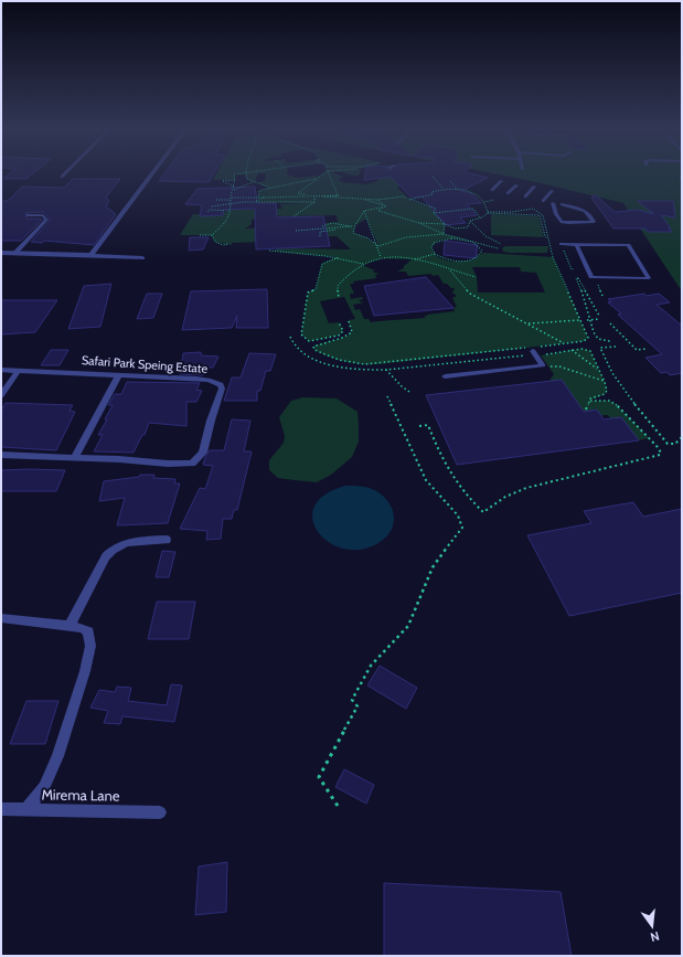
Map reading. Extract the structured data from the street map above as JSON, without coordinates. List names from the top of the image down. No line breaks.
{"streets":{"street":["Safari Park Speing Estate","Mirema Lane"]},"north":"bottom"}
